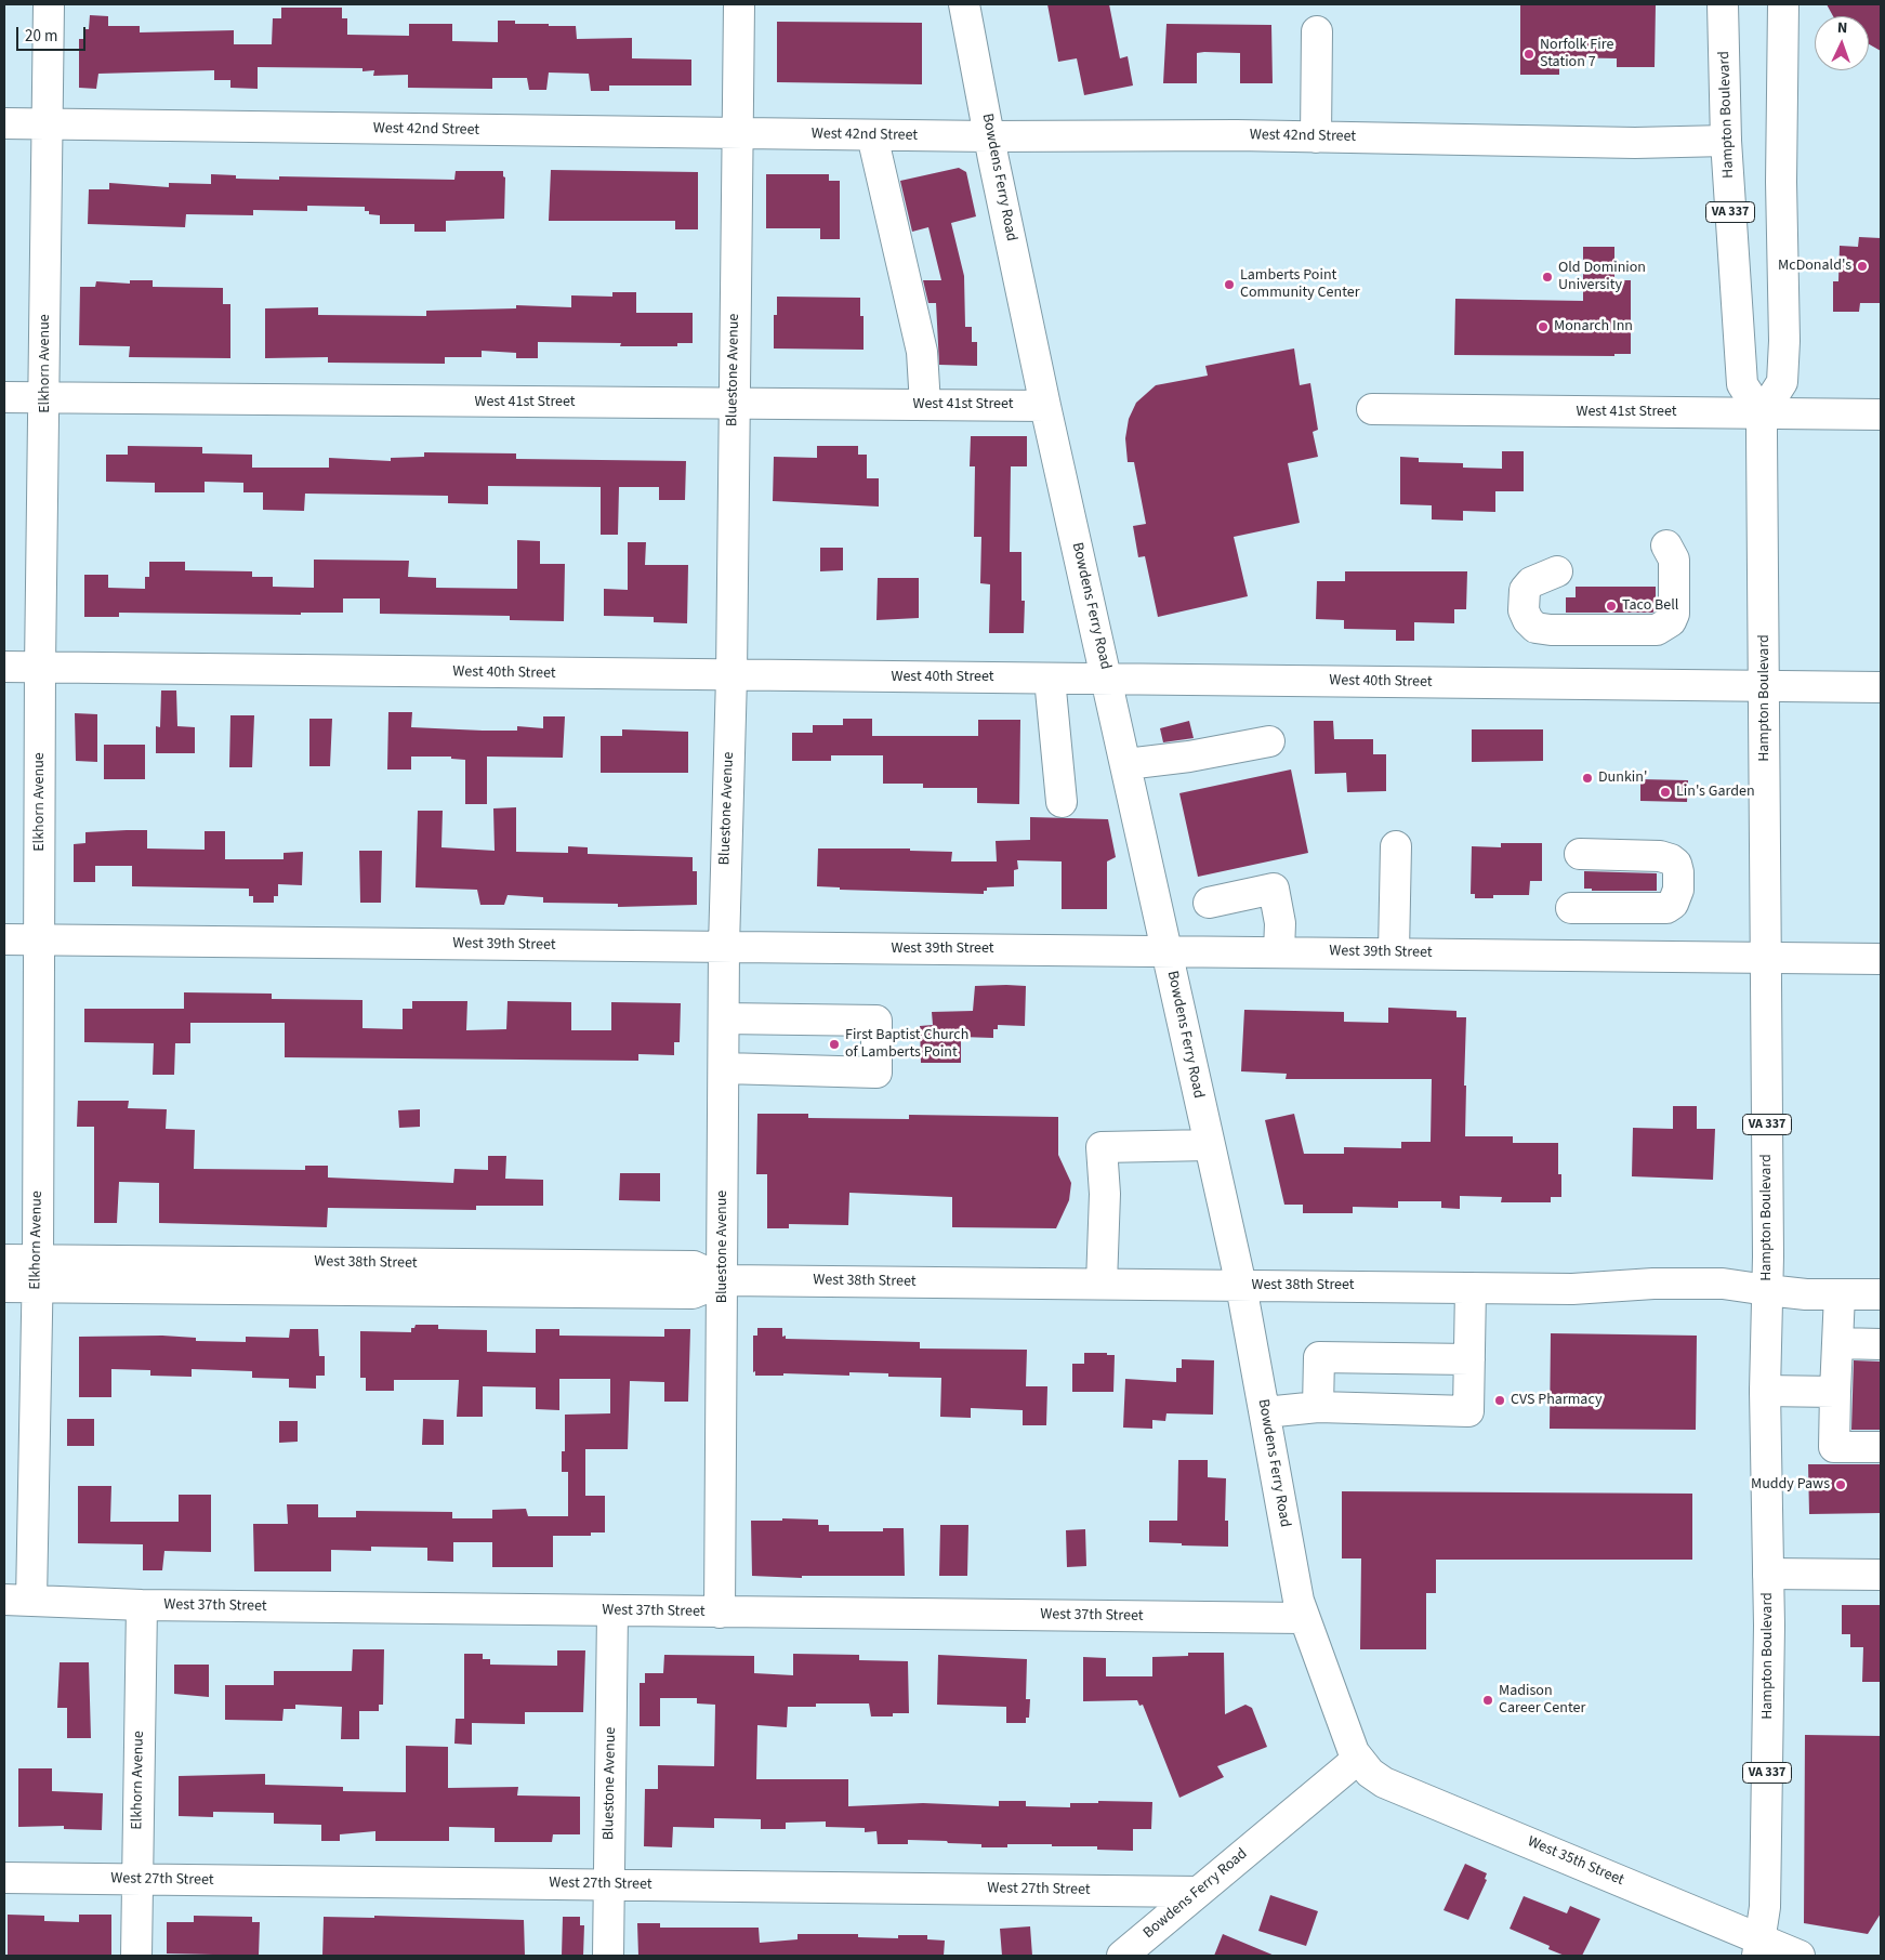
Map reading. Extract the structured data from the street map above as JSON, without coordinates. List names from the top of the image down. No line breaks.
{"streets":{"street":["Hampton Boulevard","West 42nd Street","Bowdens Ferry Road","VA 337","Elkhorn Avenue","Bluestone Avenue","West 41st Street","West 40th Street","West 39th Street","West 38th Street","West 37th Street","West 35th Street","West 27th Street"]},"crossings":[["Hampton Boulevard","West 42nd Street"],["Hampton Boulevard","West 41st Street"],["Hampton Boulevard","West 40th Street"],["Hampton Boulevard","West 39th Street"],["Hampton Boulevard","West 38th Street"],["Hampton Boulevard","West 35th Street"],["West 42nd Street","Bowdens Ferry Road"],["West 42nd Street","Elkhorn Avenue"],["West 42nd Street","Bluestone Avenue"],["Bowdens Ferry Road","West 41st Street"],["Bowdens Ferry Road","West 40th Street"],["Bowdens Ferry Road","West 39th Street"],["Bowdens Ferry Road","West 38th Street"],["Bowdens Ferry Road","West 37th Street"],["Bowdens Ferry Road","West 35th Street"],["Bowdens Ferry Road","West 27th Street"],["Elkhorn Avenue","West 41st Street"],["Elkhorn Avenue","West 40th Street"],["Elkhorn Avenue","West 39th Street"],["Elkhorn Avenue","West 38th Street"],["Elkhorn Avenue","West 37th Street"],["Elkhorn Avenue","West 27th Street"],["Bluestone Avenue","West 41st Street"],["Bluestone Avenue","West 40th Street"],["Bluestone Avenue","West 39th Street"],["Bluestone Avenue","West 38th Street"],["Bluestone Avenue","West 37th Street"],["Bluestone Avenue","West 27th Street"]],"places":["Norfolk Fire Station 7","McDonald's","Old Dominion University","Lamberts Point Community Center","Monarch Inn","Taco Bell","Dunkin'","Lin's Garden","First Baptist Church of Lamberts Point","CVS Pharmacy","Muddy Paws","Madison Career Center"],"scale_bar":"20 m","north":"top"}
